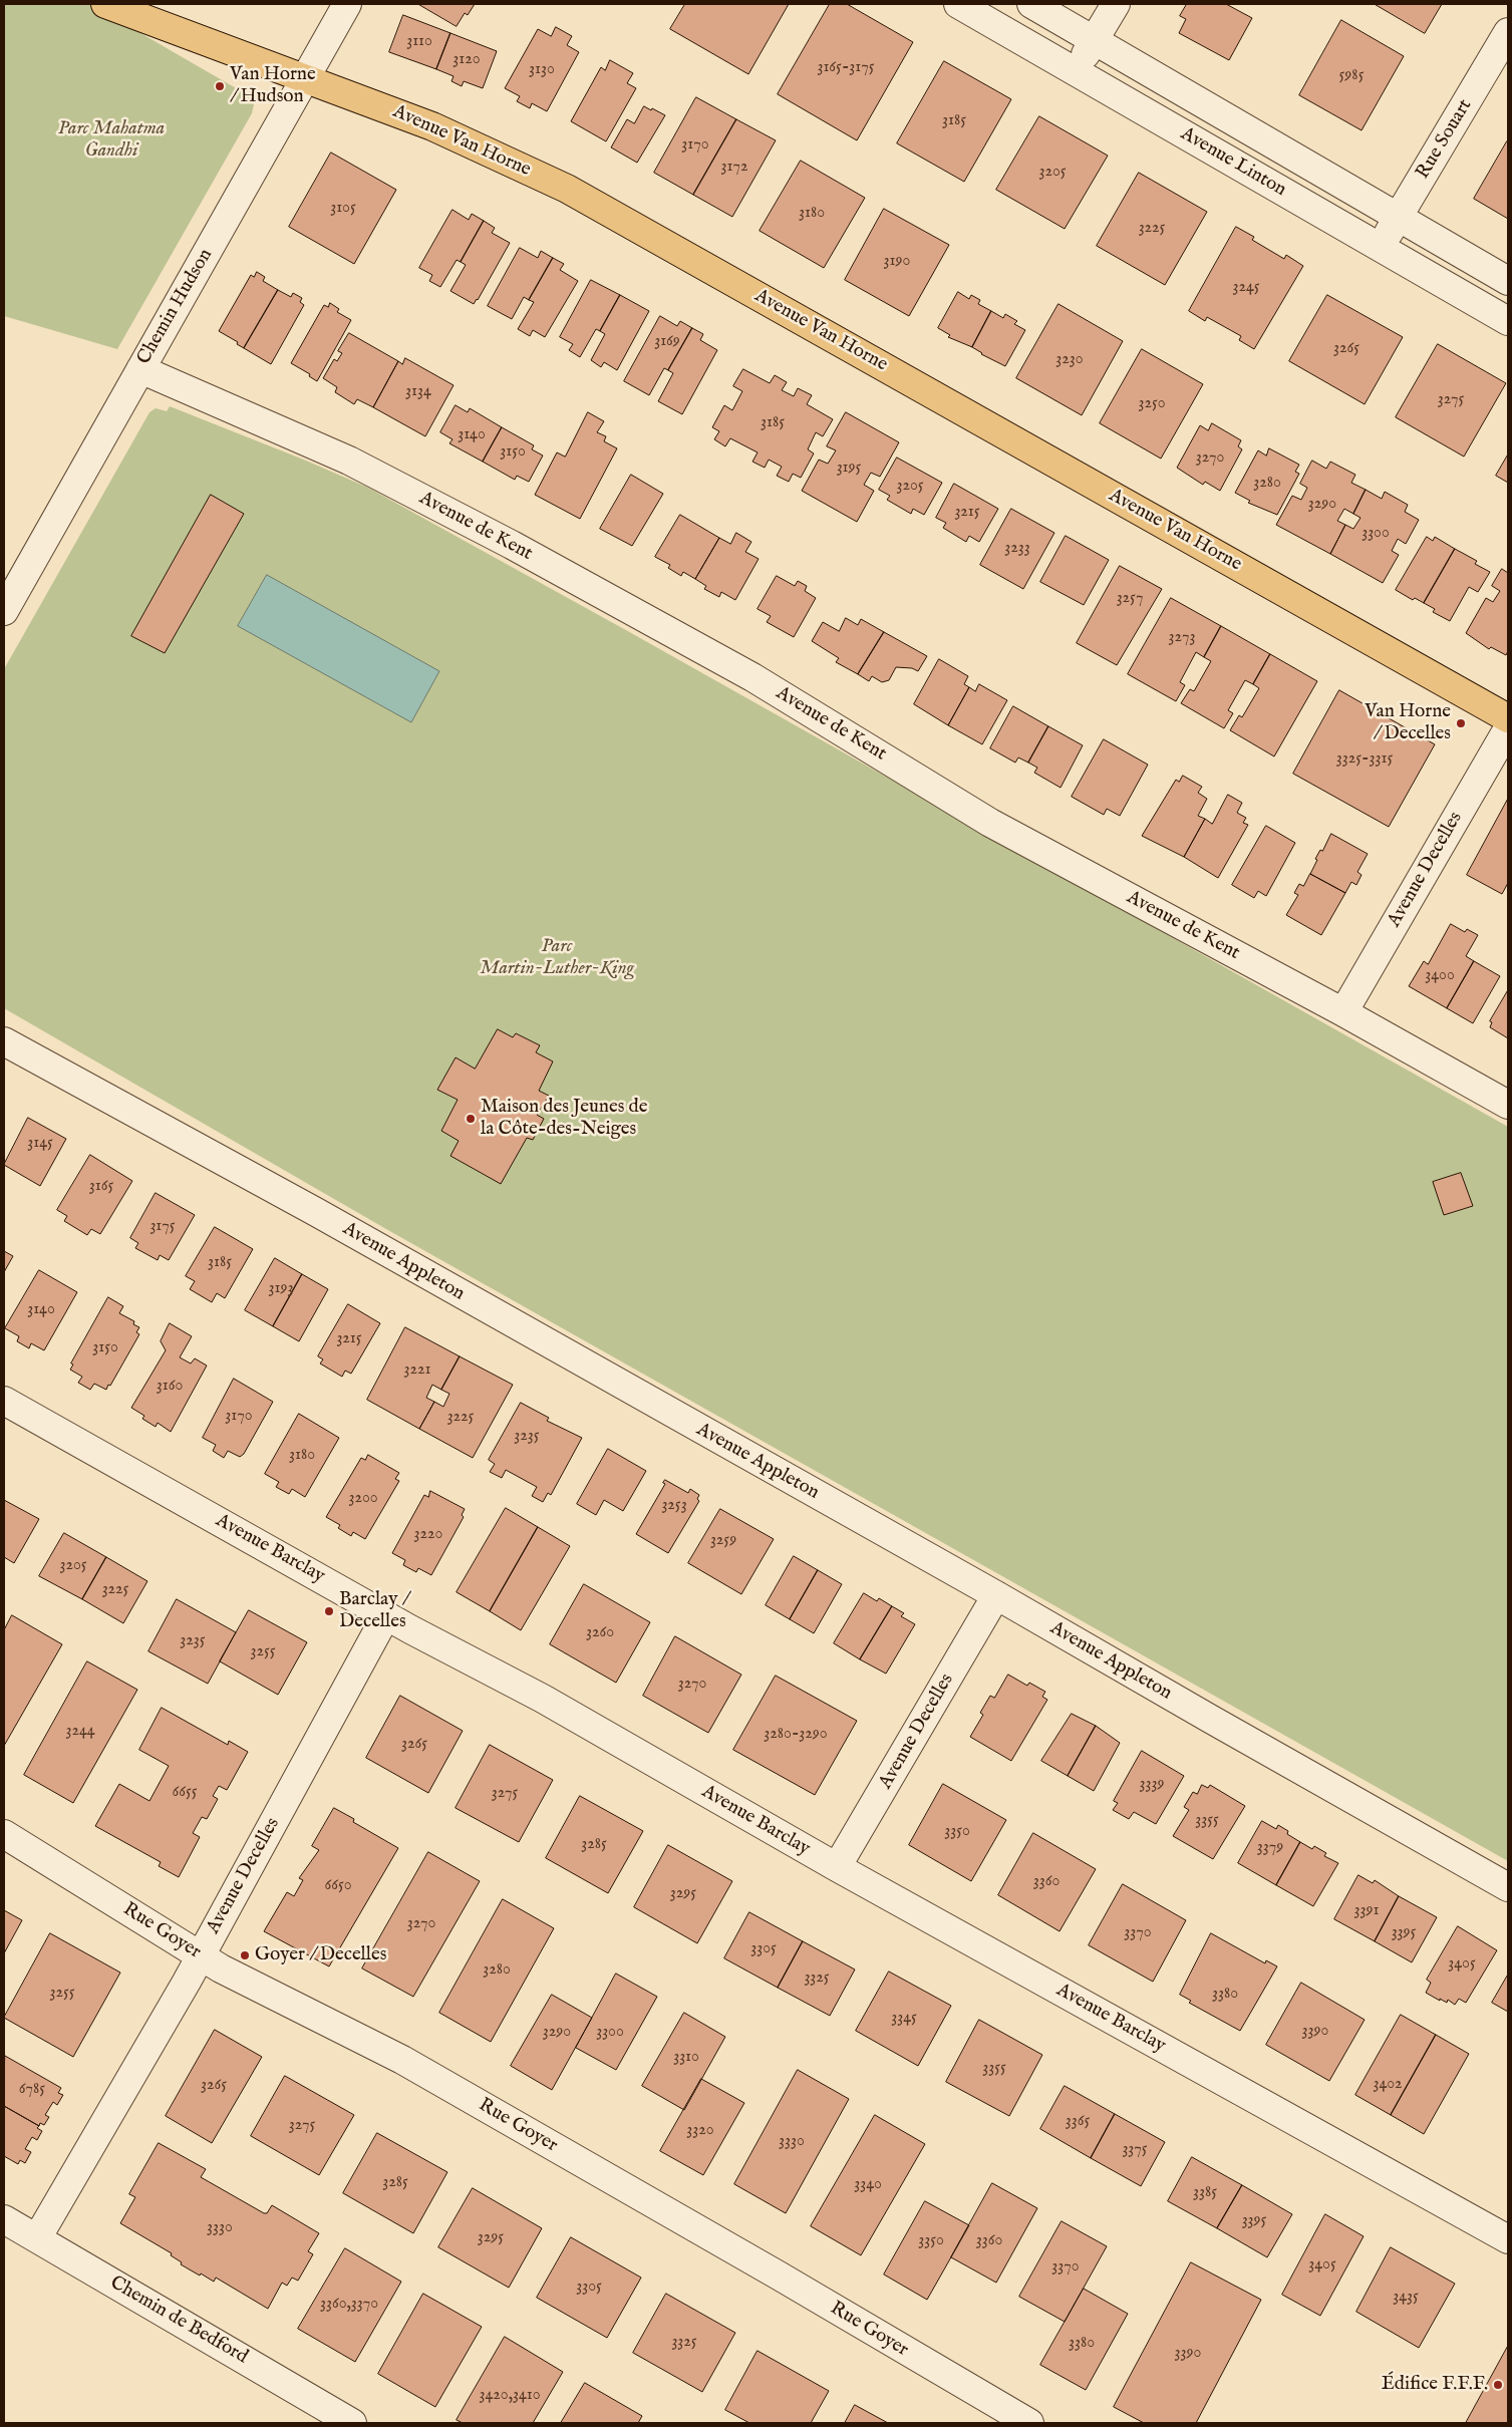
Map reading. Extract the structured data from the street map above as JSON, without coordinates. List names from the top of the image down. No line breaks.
{"streets":{"main road":["Avenue Van Horne"],"street":["Rue Souart","Avenue Linton","Chemin Hudson","Avenue de Kent","Avenue Decelles","Avenue Appleton","Avenue Barclay","Rue Goyer","Chemin de Bedford"]},"crossings":[["Rue Souart","Avenue Linton"],["Avenue Van Horne","Chemin Hudson"],["Chemin Hudson","Avenue de Kent"],["Avenue de Kent","Avenue Decelles"],["Avenue Decelles","Avenue Appleton"],["Avenue Decelles","Avenue Barclay"],["Avenue Decelles","Rue Goyer"],["Avenue Decelles","Chemin de Bedford"]],"parks":["Parc Mahatma Gandhi","Parc Martin-Luther-King"],"places":["Van Horne / Hudson","Van Horne / Decelles","Maison des Jeunes de la Côte-des-Neiges","Barclay / Decelles","Goyer / Decelles","Édifice F.F.F."],"house_numbers":["3110","3120","3165-3175","3130","5985","3185","3170","3172","3205","3105","3180","3225","3190","3245","3169","3265","3230","3134","3275","3250","3185","3140","3150","3270","3195","3280","3205","3290","3215","3300","3233","3257","3273","3325-3315","3400","3145","3165","3175","3185","3193","3140","3215","3150","3221","3160","3170","3225","3235","3180","3200","3253","3220","3259","3205","3225","3260","3235","3255","3270","3244","3280-3290","3265","3339","6655","3275","3355","3350","3285","3379","3360","6650","3295","3391","3270","3370","3395","3305","3405","3280","3325","3255","3380","3345","3390","3290","3300","3310","3355","3402","3265","6785","3365","3275","3320","3330","3375","3285","3340","3385","3395","3330","3295","3350","3360","3405","3370","3305","3435","3360,3370","3325","3380","3390","3420,3410"]}
